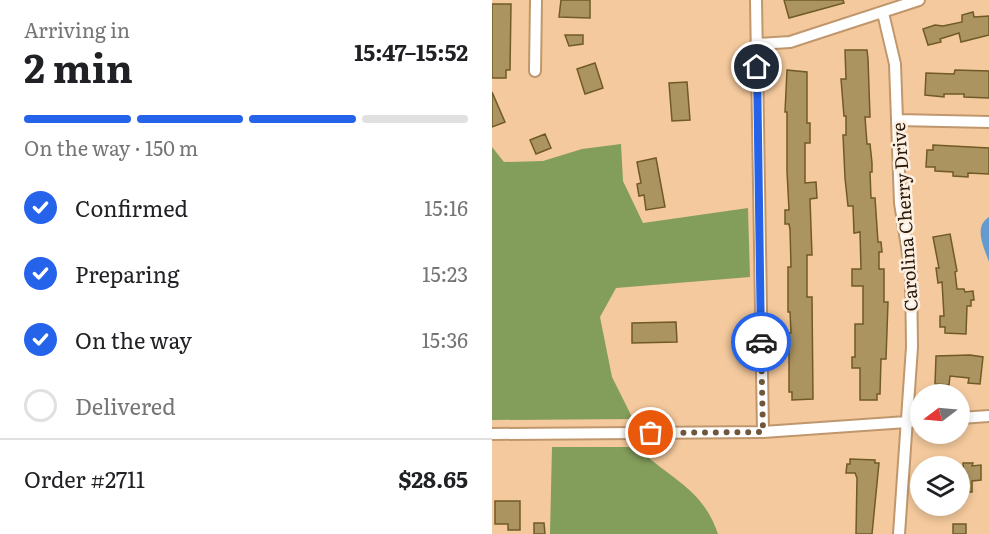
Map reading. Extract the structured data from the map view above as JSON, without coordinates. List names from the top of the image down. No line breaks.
{"streets":{"street":["Carolina Cherry Drive"]},"north":"left","page":{"heading":["2 min","Arriving in","15:47–15:52"],"panel":["Order #2711","$28.65"],"bar":"On the way · 150 m","list":[["Confirmed","15:16"],["Preparing","15:23"],["On the way","15:36"],"Delivered"]}}
